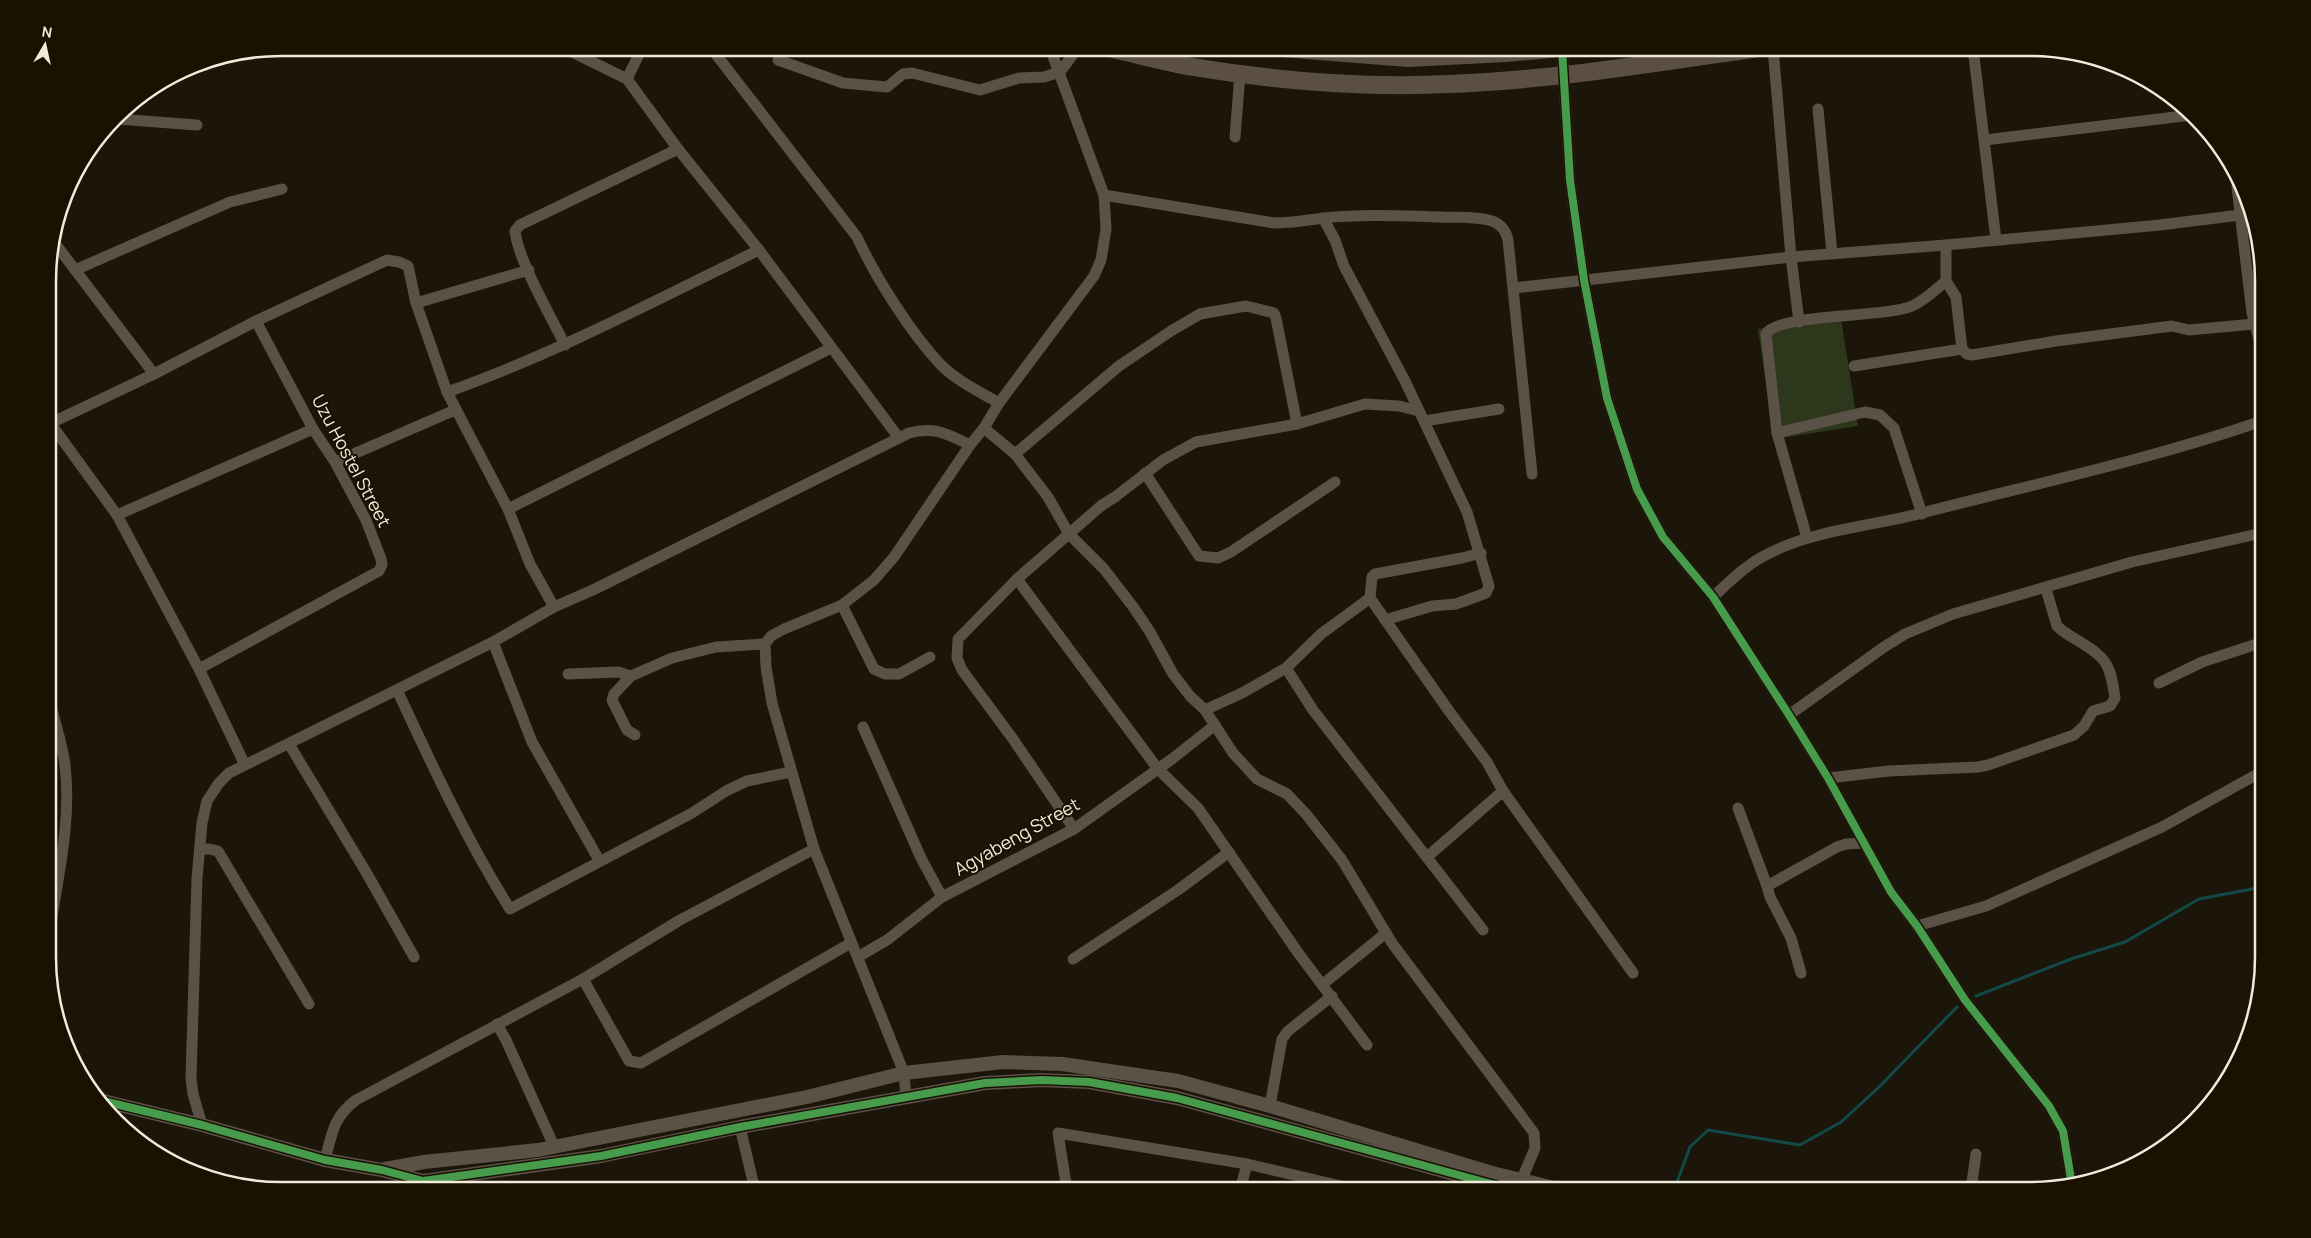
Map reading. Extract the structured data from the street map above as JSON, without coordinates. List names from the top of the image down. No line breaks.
{"streets":{"street":["Uzu Hostel Street","Agyabeng Street"]},"north":"top"}
